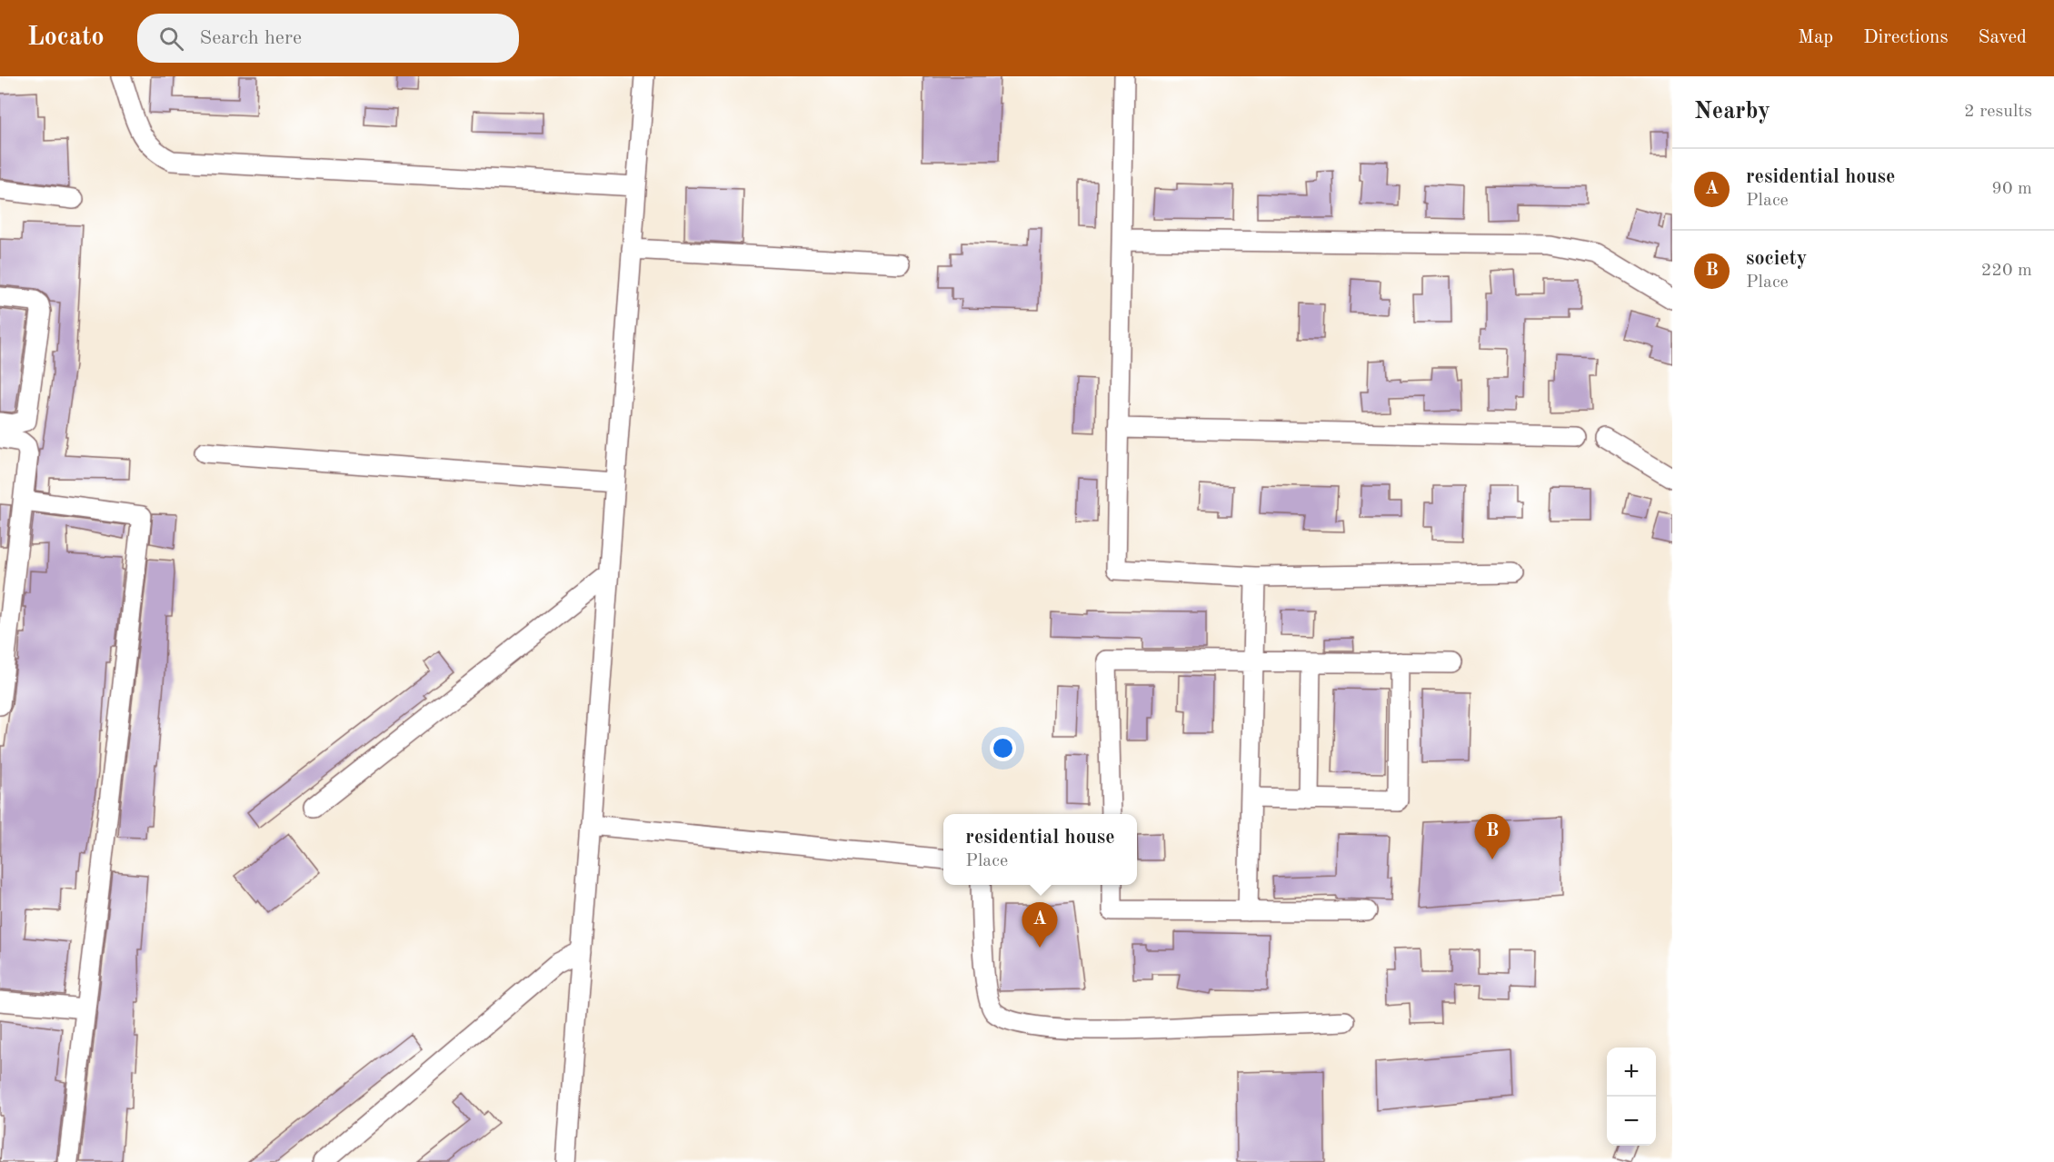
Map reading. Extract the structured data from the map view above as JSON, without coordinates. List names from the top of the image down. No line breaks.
{"page":{"header":"Locato","search":"Search here","nav":["Map","Directions","Saved"],"heading":["Nearby","2 results"],"list":[{"mark":"A","name":"residential house","note":"Place","value":"90 m"},{"mark":"B","name":"society","note":"Place","value":"220 m"}],"popup":["residential house","Place"],"pins":["B","A"],"map_buttons":["+","−"]}}
